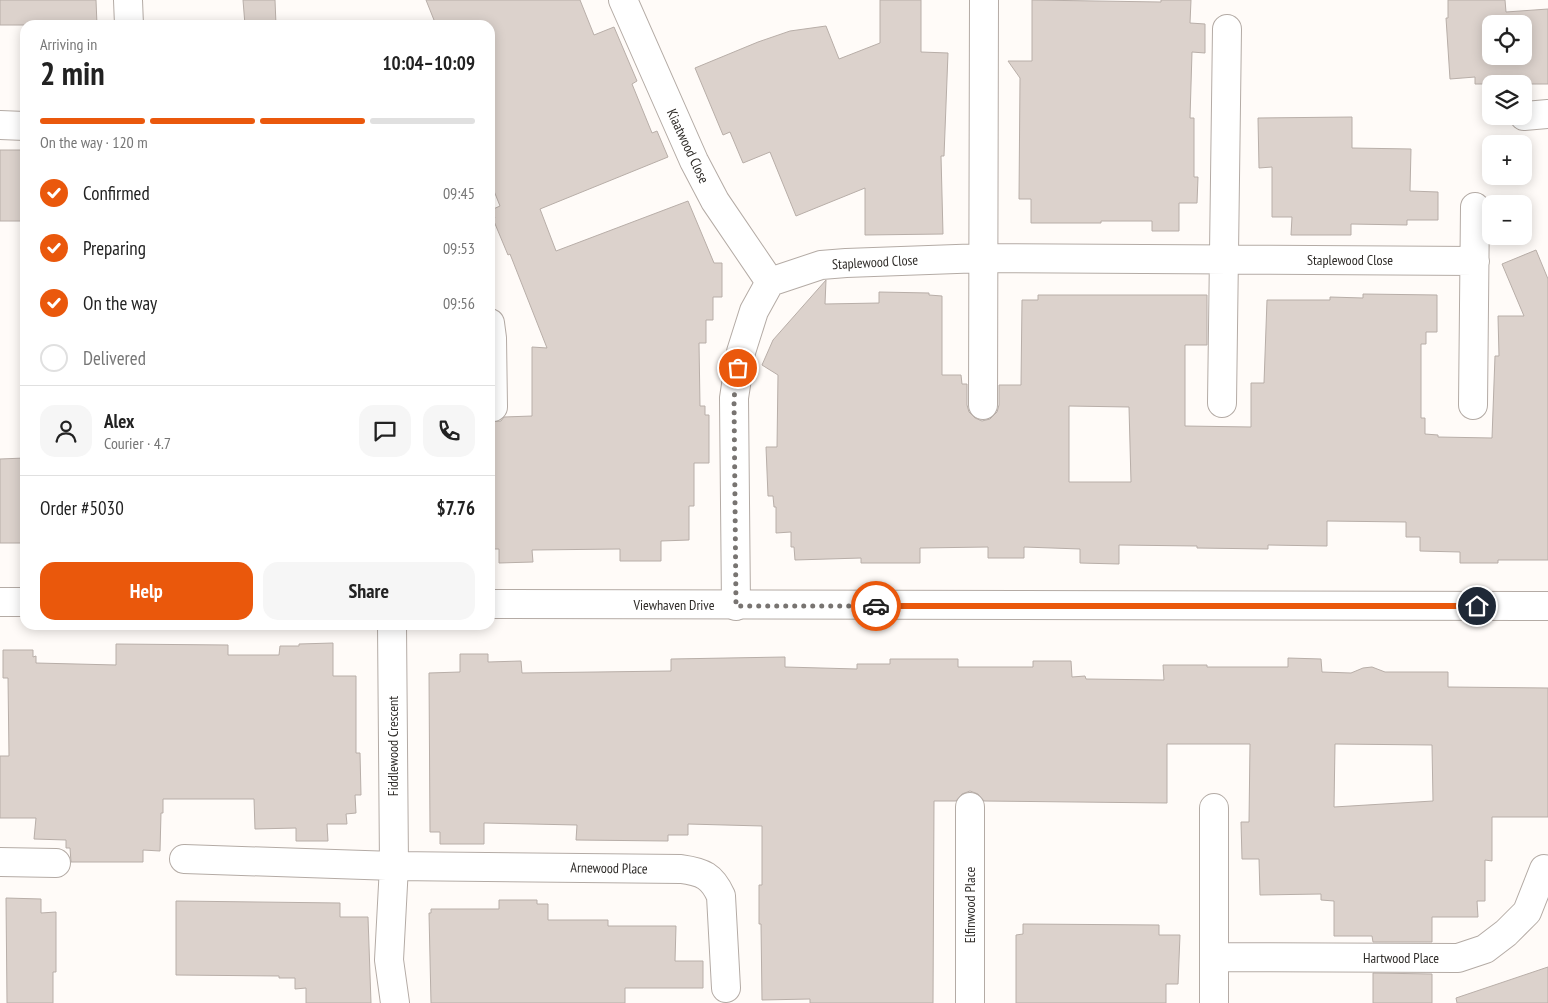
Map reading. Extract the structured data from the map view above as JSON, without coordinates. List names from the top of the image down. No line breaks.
{"streets":{"street":["Kiaatwood Close","Staplewood Close","Viewhaven Drive","Fiddlewood Crescent","Arnewood Place","Elfinwood Place","Hartwood Place"]},"crossings":[["Kiaatwood Close","Staplewood Close"],["Fiddlewood Crescent","Arnewood Place"]],"page":{"map_buttons":["+","−"],"heading":["2 min","Arriving in","10:04–10:09"],"panel":["Alex","Courier · 4.7","Order #5030","$7.76"],"bar":"On the way · 120 m","list":[["Confirmed","09:45"],["Preparing","09:53"],["On the way","09:56"],"Delivered"],"buttons":["Help","Share"]}}
